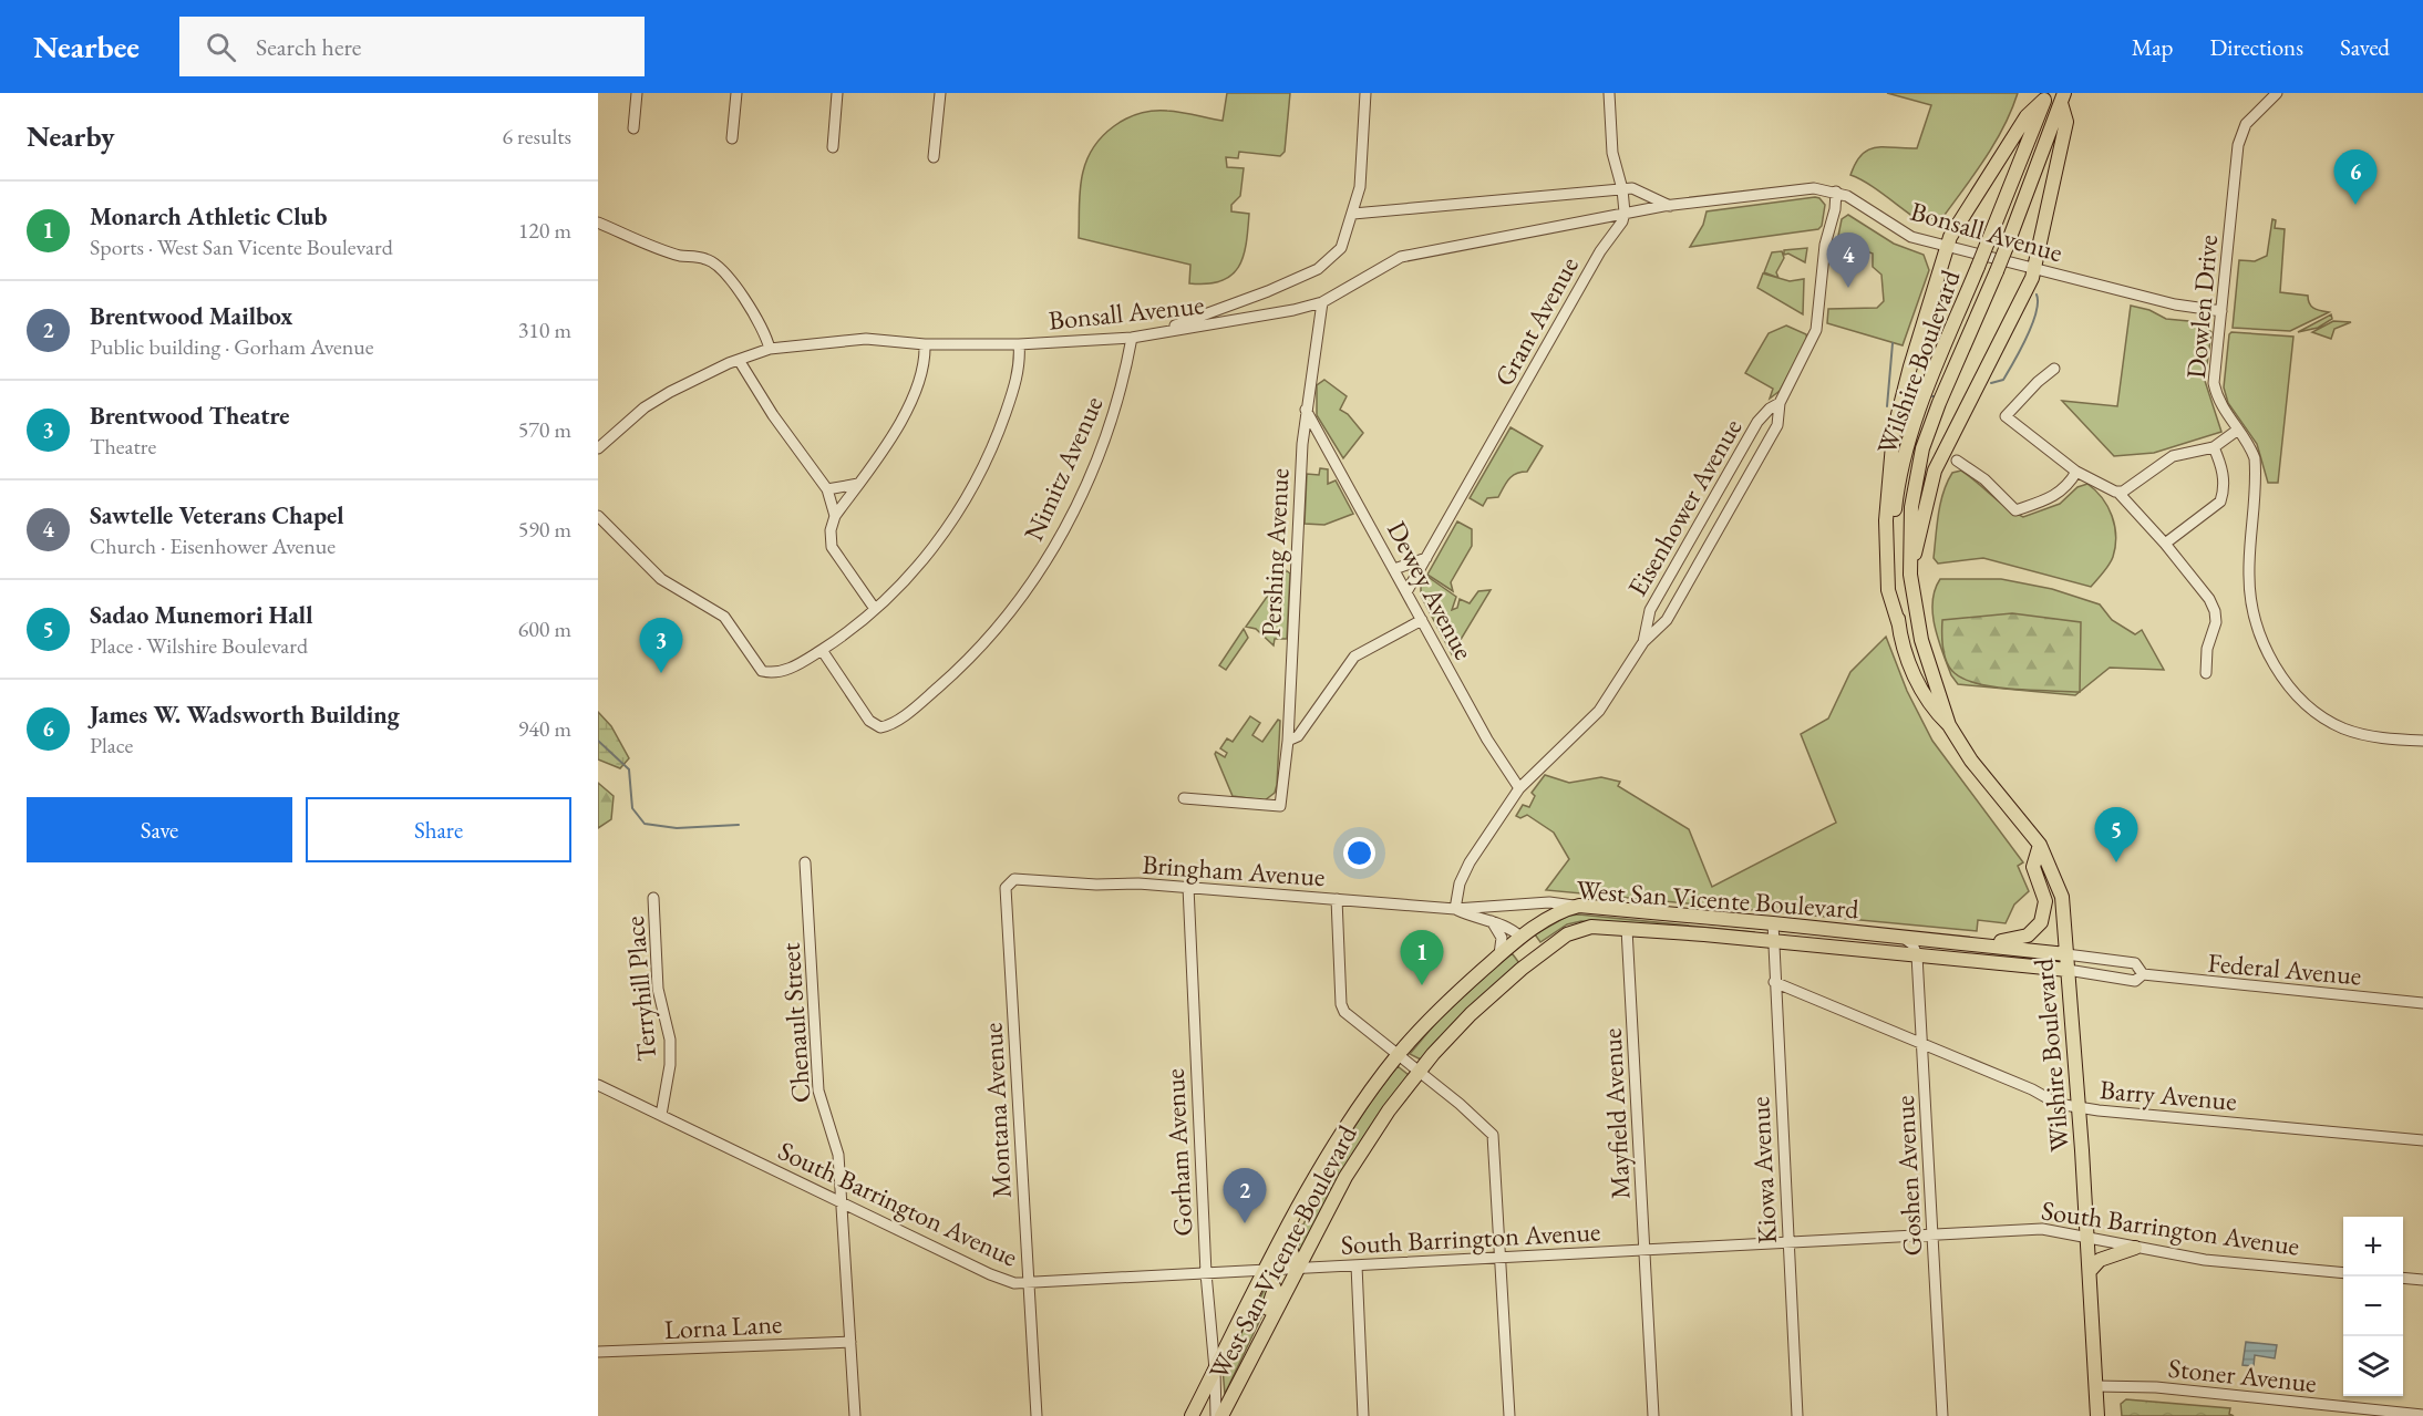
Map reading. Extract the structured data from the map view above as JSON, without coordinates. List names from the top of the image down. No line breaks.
{"streets":{"main road":["Wilshire Boulevard","West San Vicente Boulevard"],"street":["Bonsall Avenue","Dowlen Drive","Grant Avenue","Nimitz Avenue","Eisenhower Avenue","Pershing Avenue","Dewey Avenue","Bringham Avenue","Federal Avenue","Terryhill Place","Chenault Street","Barry Avenue","Montana Avenue","Mayfield Avenue","Gorham Avenue","Kiowa Avenue","Goshen Avenue","South Barrington Avenue","Lorna Lane","Stoner Avenue"]},"crossings":[["Bonsall Avenue","Dowlen Drive"],["Bonsall Avenue","Grant Avenue"],["Bonsall Avenue","Nimitz Avenue"],["Bonsall Avenue","Eisenhower Avenue"],["Bonsall Avenue","Pershing Avenue"],["Grant Avenue","Dewey Avenue"],["Wilshire Boulevard","West San Vicente Boulevard"],["Wilshire Boulevard","Federal Avenue"],["Wilshire Boulevard","Barry Avenue"],["Wilshire Boulevard","South Barrington Avenue"],["Wilshire Boulevard","Stoner Avenue"],["Eisenhower Avenue","Dewey Avenue"],["Eisenhower Avenue","Bringham Avenue"],["Pershing Avenue","Dewey Avenue"],["Bringham Avenue","West San Vicente Boulevard"],["Bringham Avenue","Montana Avenue"],["Bringham Avenue","Gorham Avenue"],["West San Vicente Boulevard","Federal Avenue"],["West San Vicente Boulevard","Mayfield Avenue"],["West San Vicente Boulevard","Gorham Avenue"],["West San Vicente Boulevard","Kiowa Avenue"],["West San Vicente Boulevard","Goshen Avenue"],["West San Vicente Boulevard","South Barrington Avenue"],["Terryhill Place","South Barrington Avenue"],["Chenault Street","South Barrington Avenue"],["Chenault Street","Lorna Lane"],["Barry Avenue","Kiowa Avenue"],["Barry Avenue","Goshen Avenue"],["Montana Avenue","South Barrington Avenue"],["Mayfield Avenue","South Barrington Avenue"],["Gorham Avenue","South Barrington Avenue"],["Kiowa Avenue","South Barrington Avenue"],["Goshen Avenue","South Barrington Avenue"]],"page":{"header":"Nearbee","search":"Search here","nav":["Map","Directions","Saved"],"heading":["Nearby","6 results"],"pins":["6","4","3","5","1","2"],"list":[{"mark":"1","name":"Monarch Athletic Club","note":"Sports · West San Vicente Boulevard","value":"120 m"},{"mark":"2","name":"Brentwood Mailbox","note":"Public building · Gorham Avenue","value":"310 m"},{"mark":"3","name":"Brentwood Theatre","note":"Theatre","value":"570 m"},{"mark":"4","name":"Sawtelle Veterans Chapel","note":"Church · Eisenhower Avenue","value":"590 m"},{"mark":"5","name":"Sadao Munemori Hall","note":"Place · Wilshire Boulevard","value":"600 m"},{"mark":"6","name":"James W. Wadsworth Building","note":"Place","value":"940 m"}],"buttons":["Save","Share"],"map_buttons":["+","−"]}}
